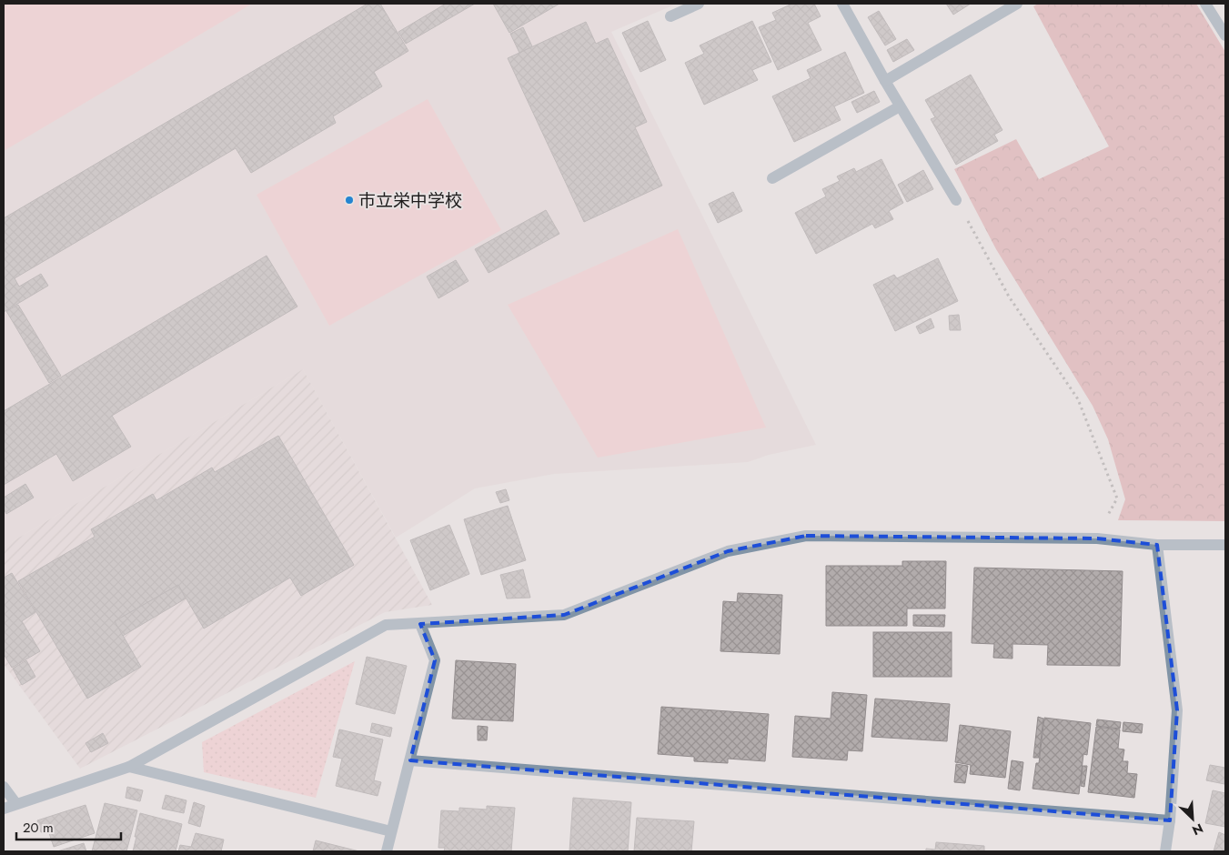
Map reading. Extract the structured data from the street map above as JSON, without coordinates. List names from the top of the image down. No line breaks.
{"places":["市立栄中学校"],"scale_bar":"20 m","north":"bottom right"}
